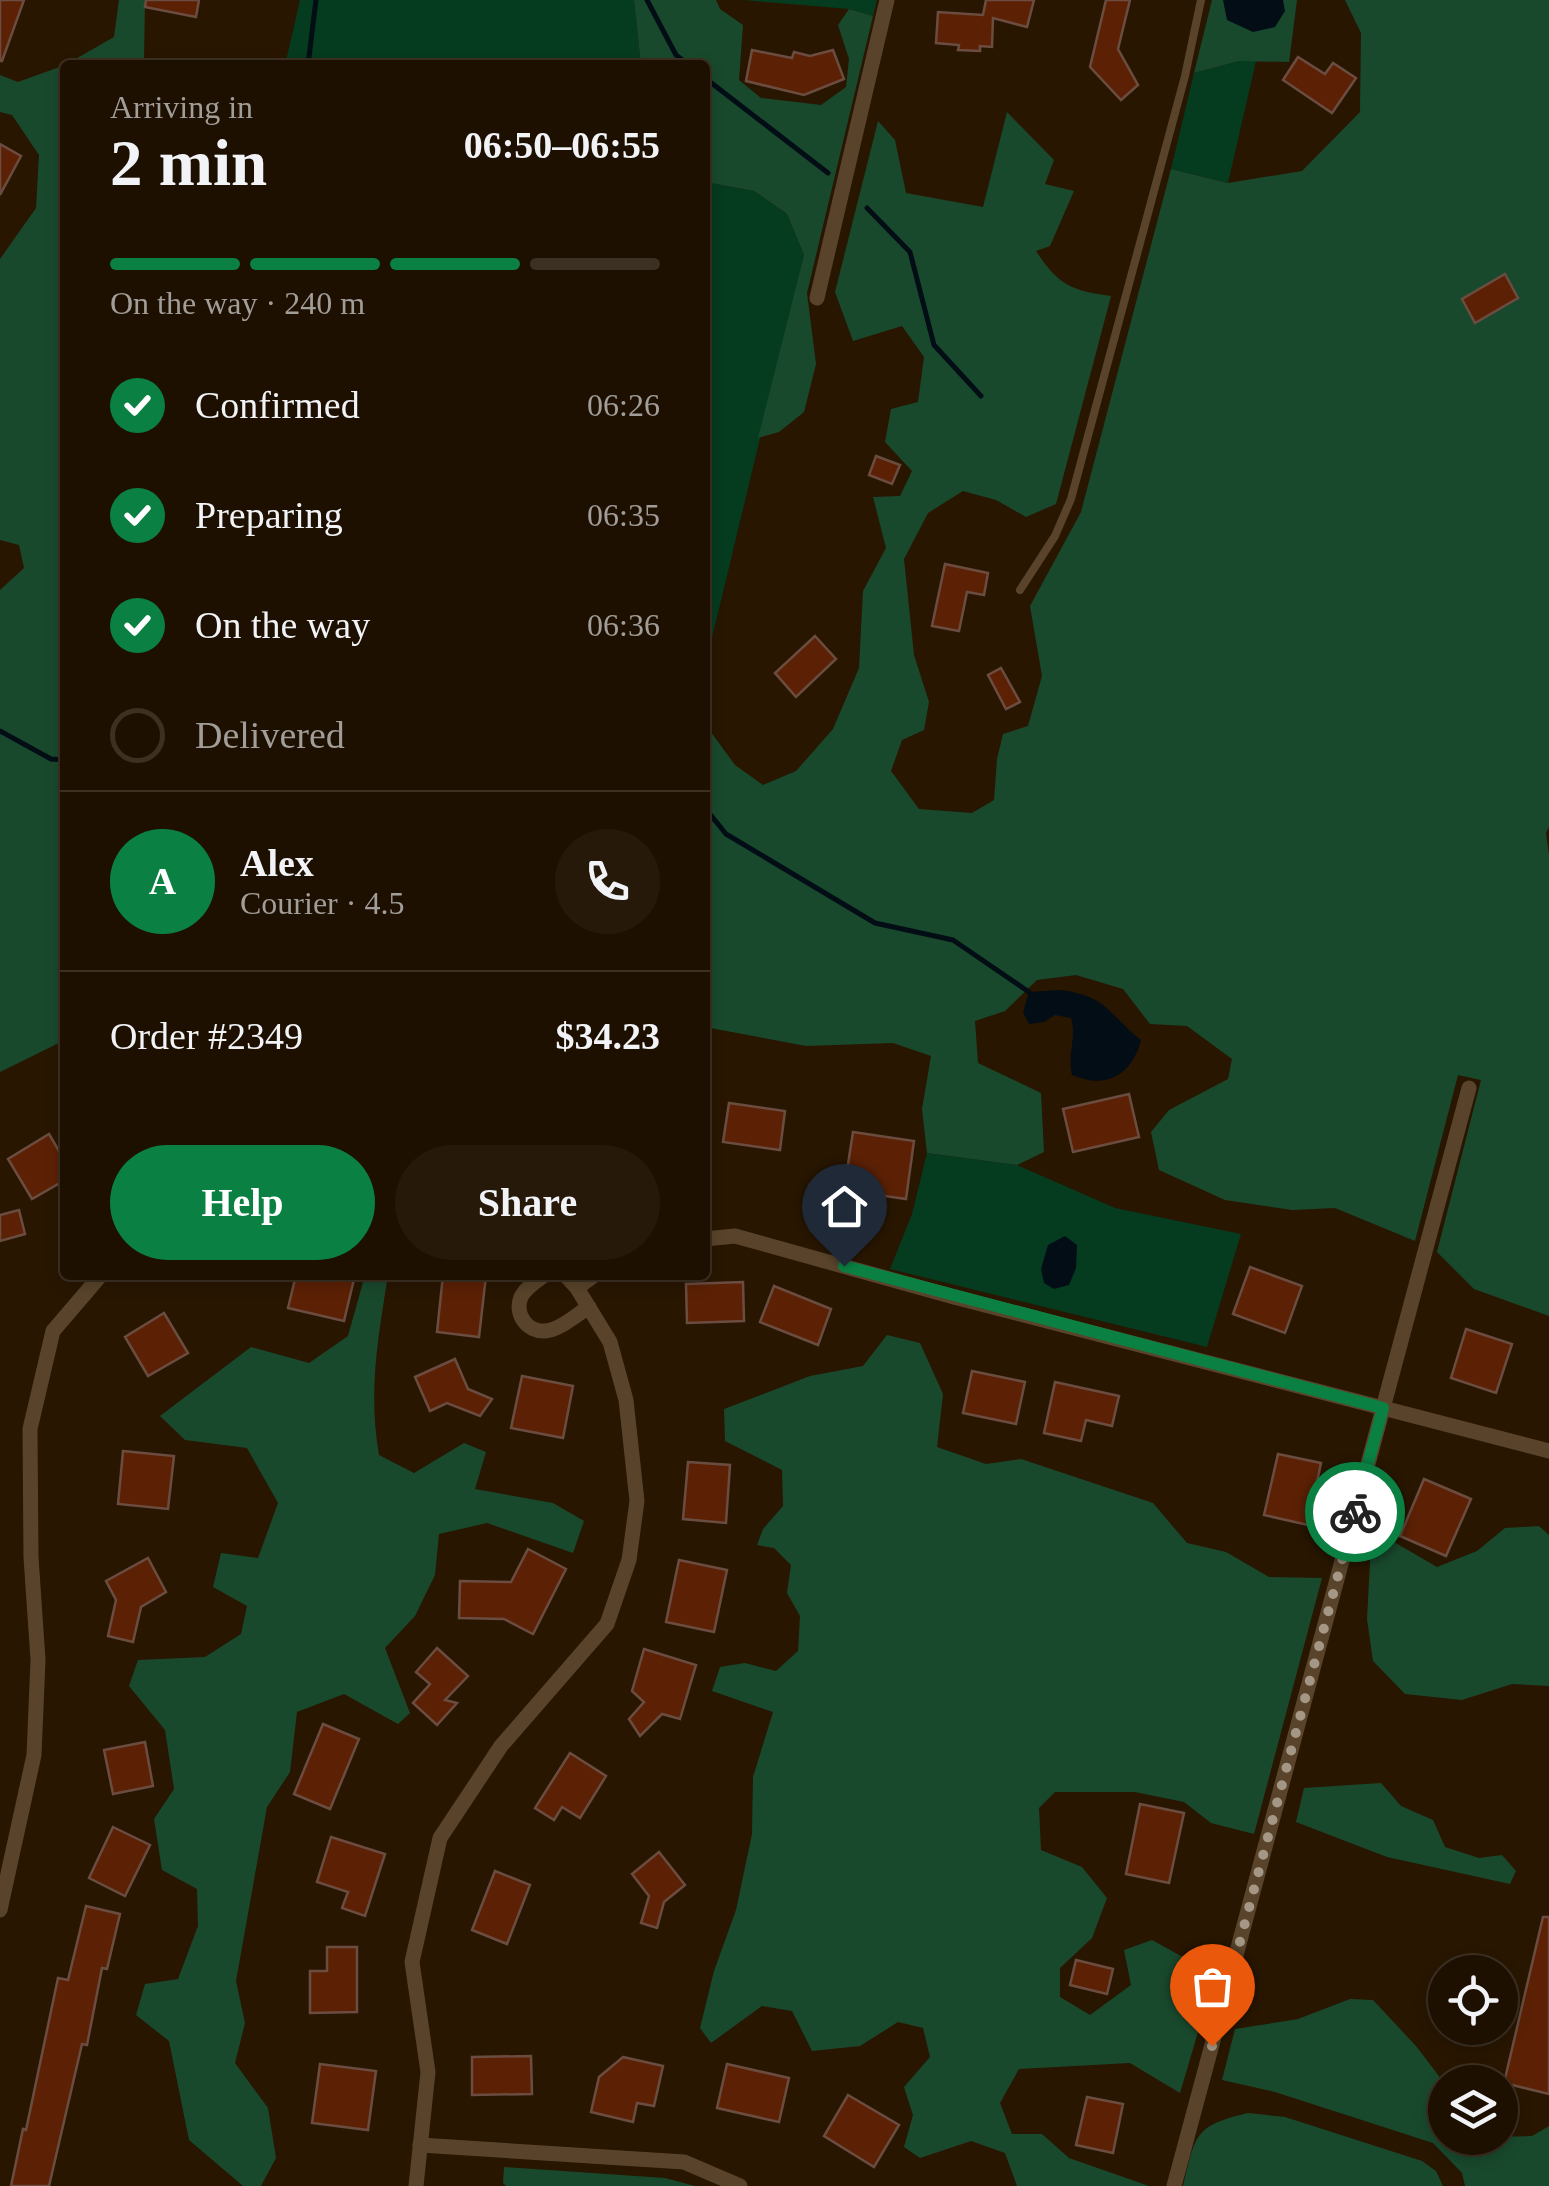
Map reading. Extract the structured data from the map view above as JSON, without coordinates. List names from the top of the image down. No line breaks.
{"page":{"heading":["2 min","Arriving in","06:50–06:55"],"panel":["Alex","Courier · 4.5","Order #2349","$34.23"],"bar":"On the way · 240 m","list":[["Confirmed","06:26"],["Preparing","06:35"],["On the way","06:36"],"Delivered"],"round":"A","buttons":["Help","Share"]}}
